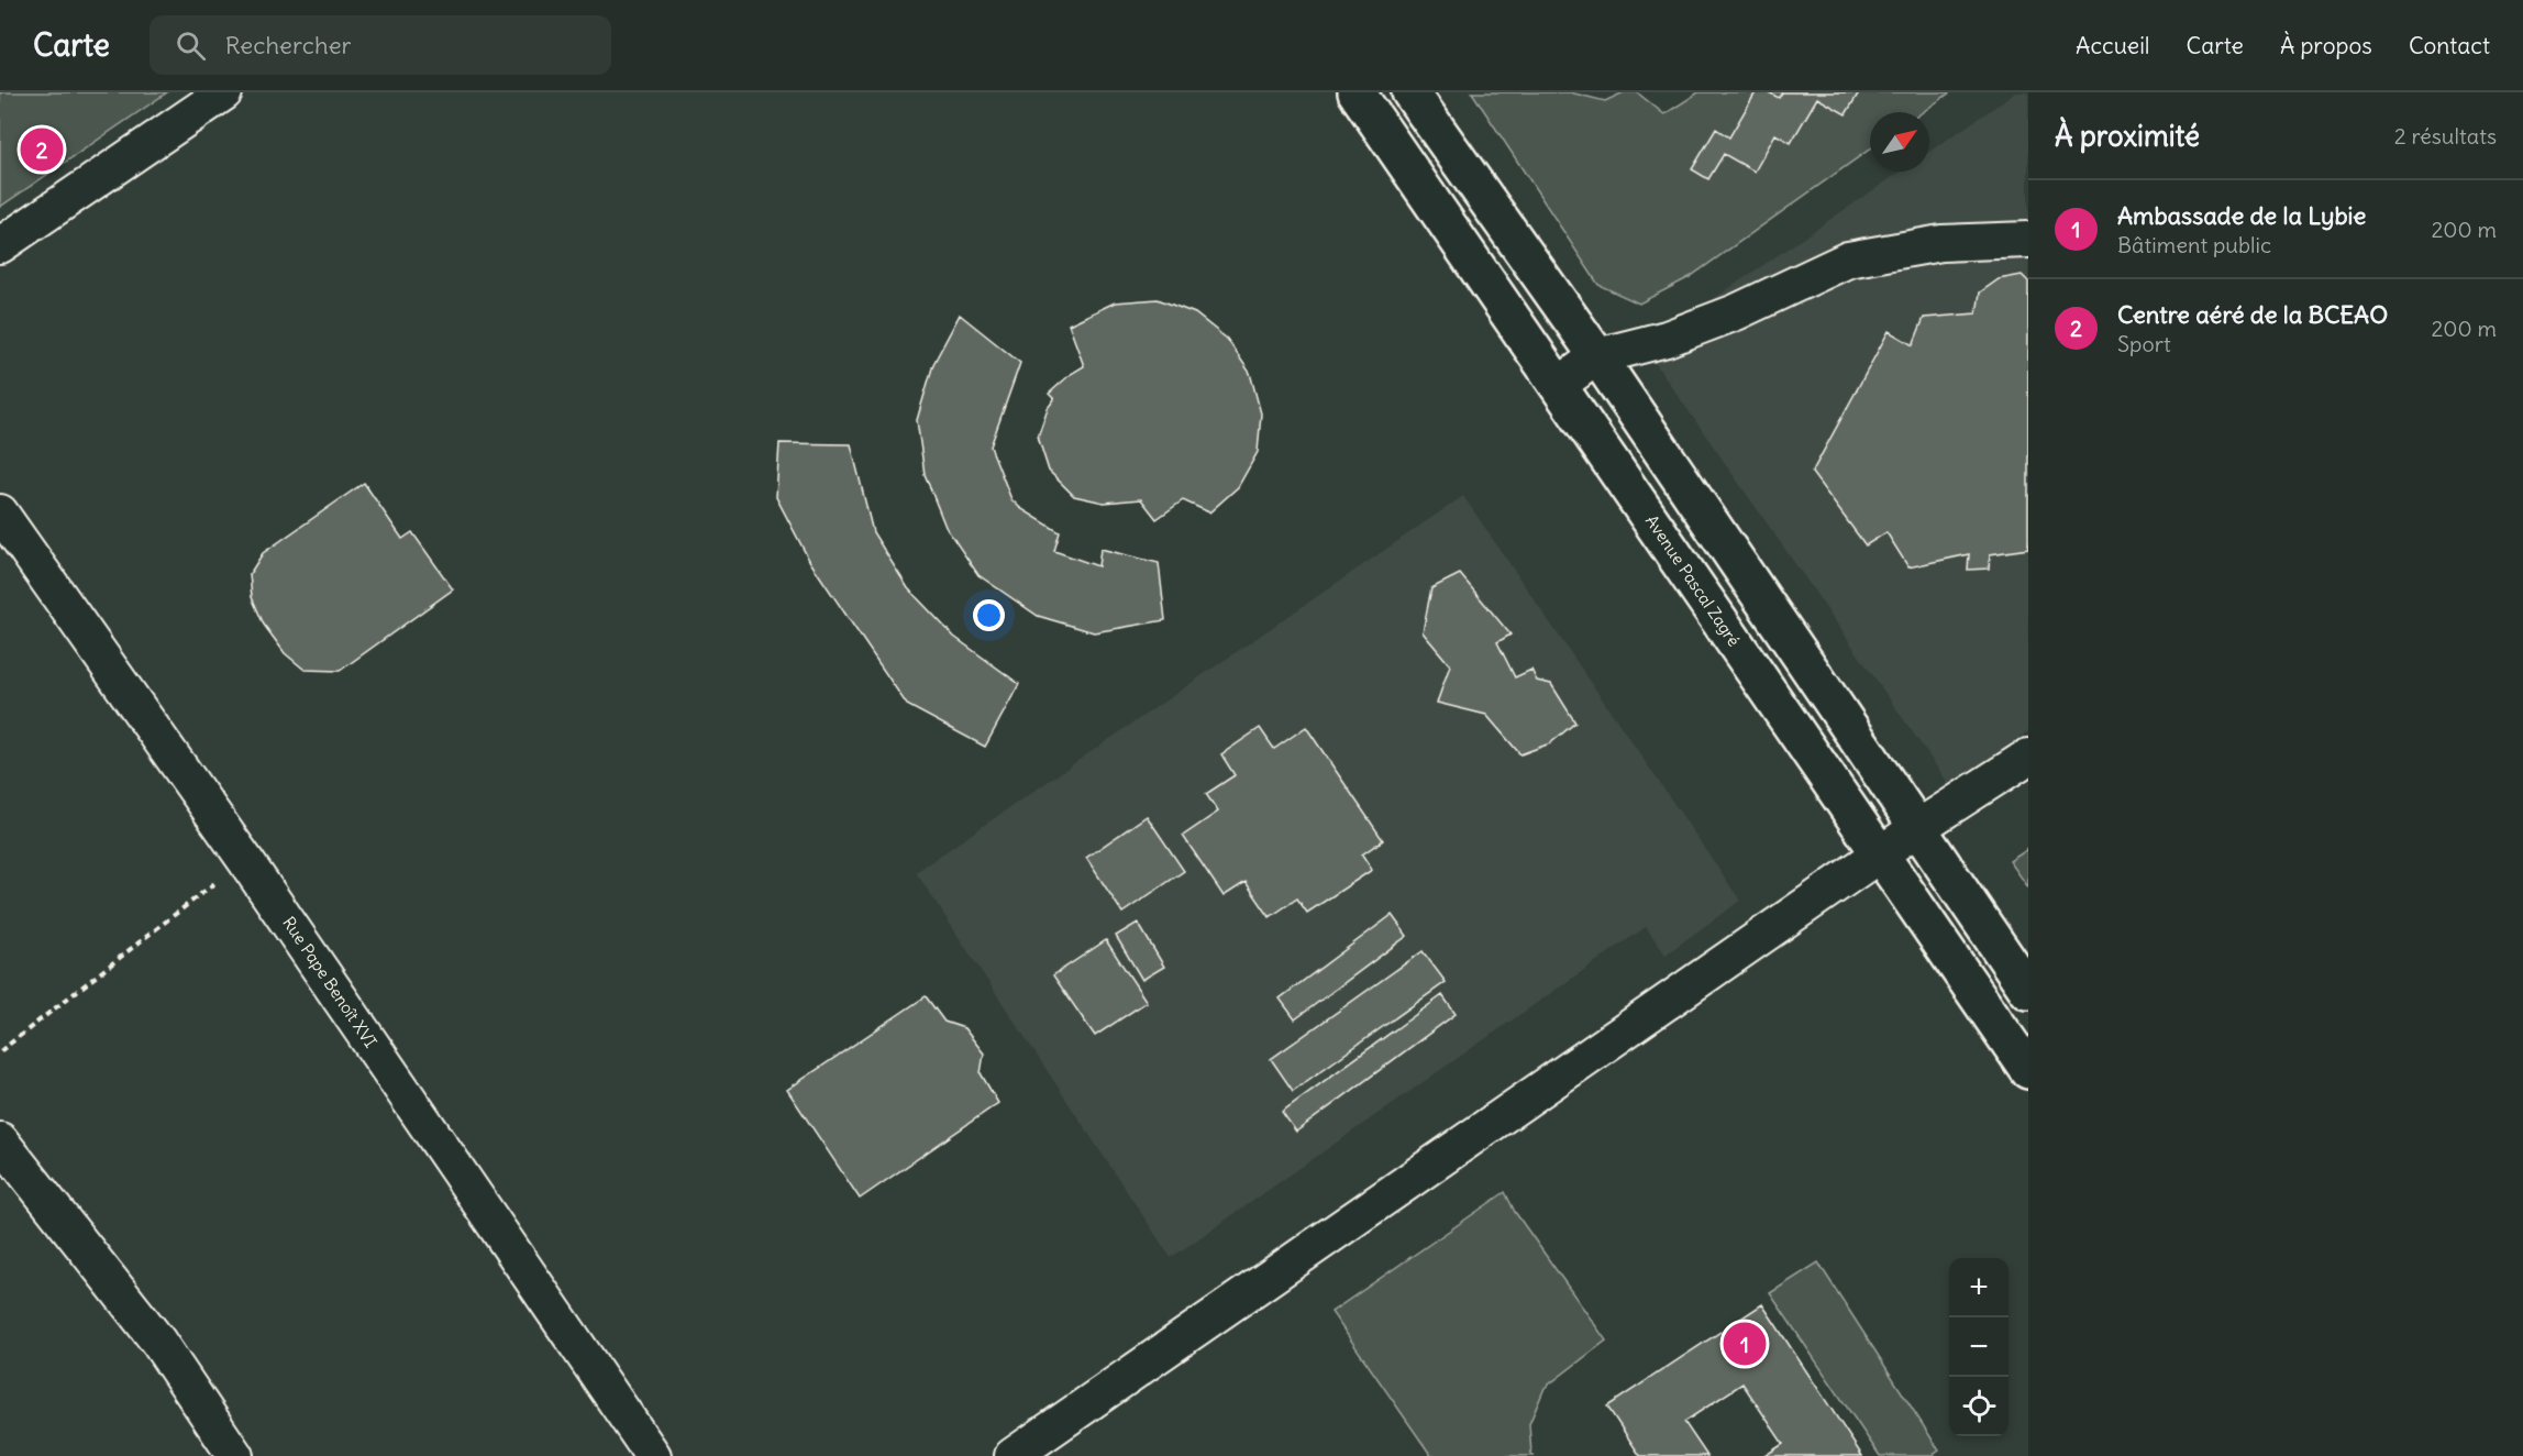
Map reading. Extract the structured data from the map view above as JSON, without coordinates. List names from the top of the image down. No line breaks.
{"streets":{"main road":["Avenue Pascal Zagré"],"street":["Rue Pape Benoît XVI"]},"north":"top right","page":{"header":"Carte","search":"Rechercher","nav":["Accueil","Carte","À propos","Contact"],"heading":["À proximité","2 résultats"],"pins":["2","1"],"list":[{"mark":"1","name":"Ambassade de la Lybie","note":"Bâtiment public","value":"200 m"},{"mark":"2","name":"Centre aéré de la BCEAO","note":"Sport","value":"200 m"}],"map_buttons":["+","−"]}}
